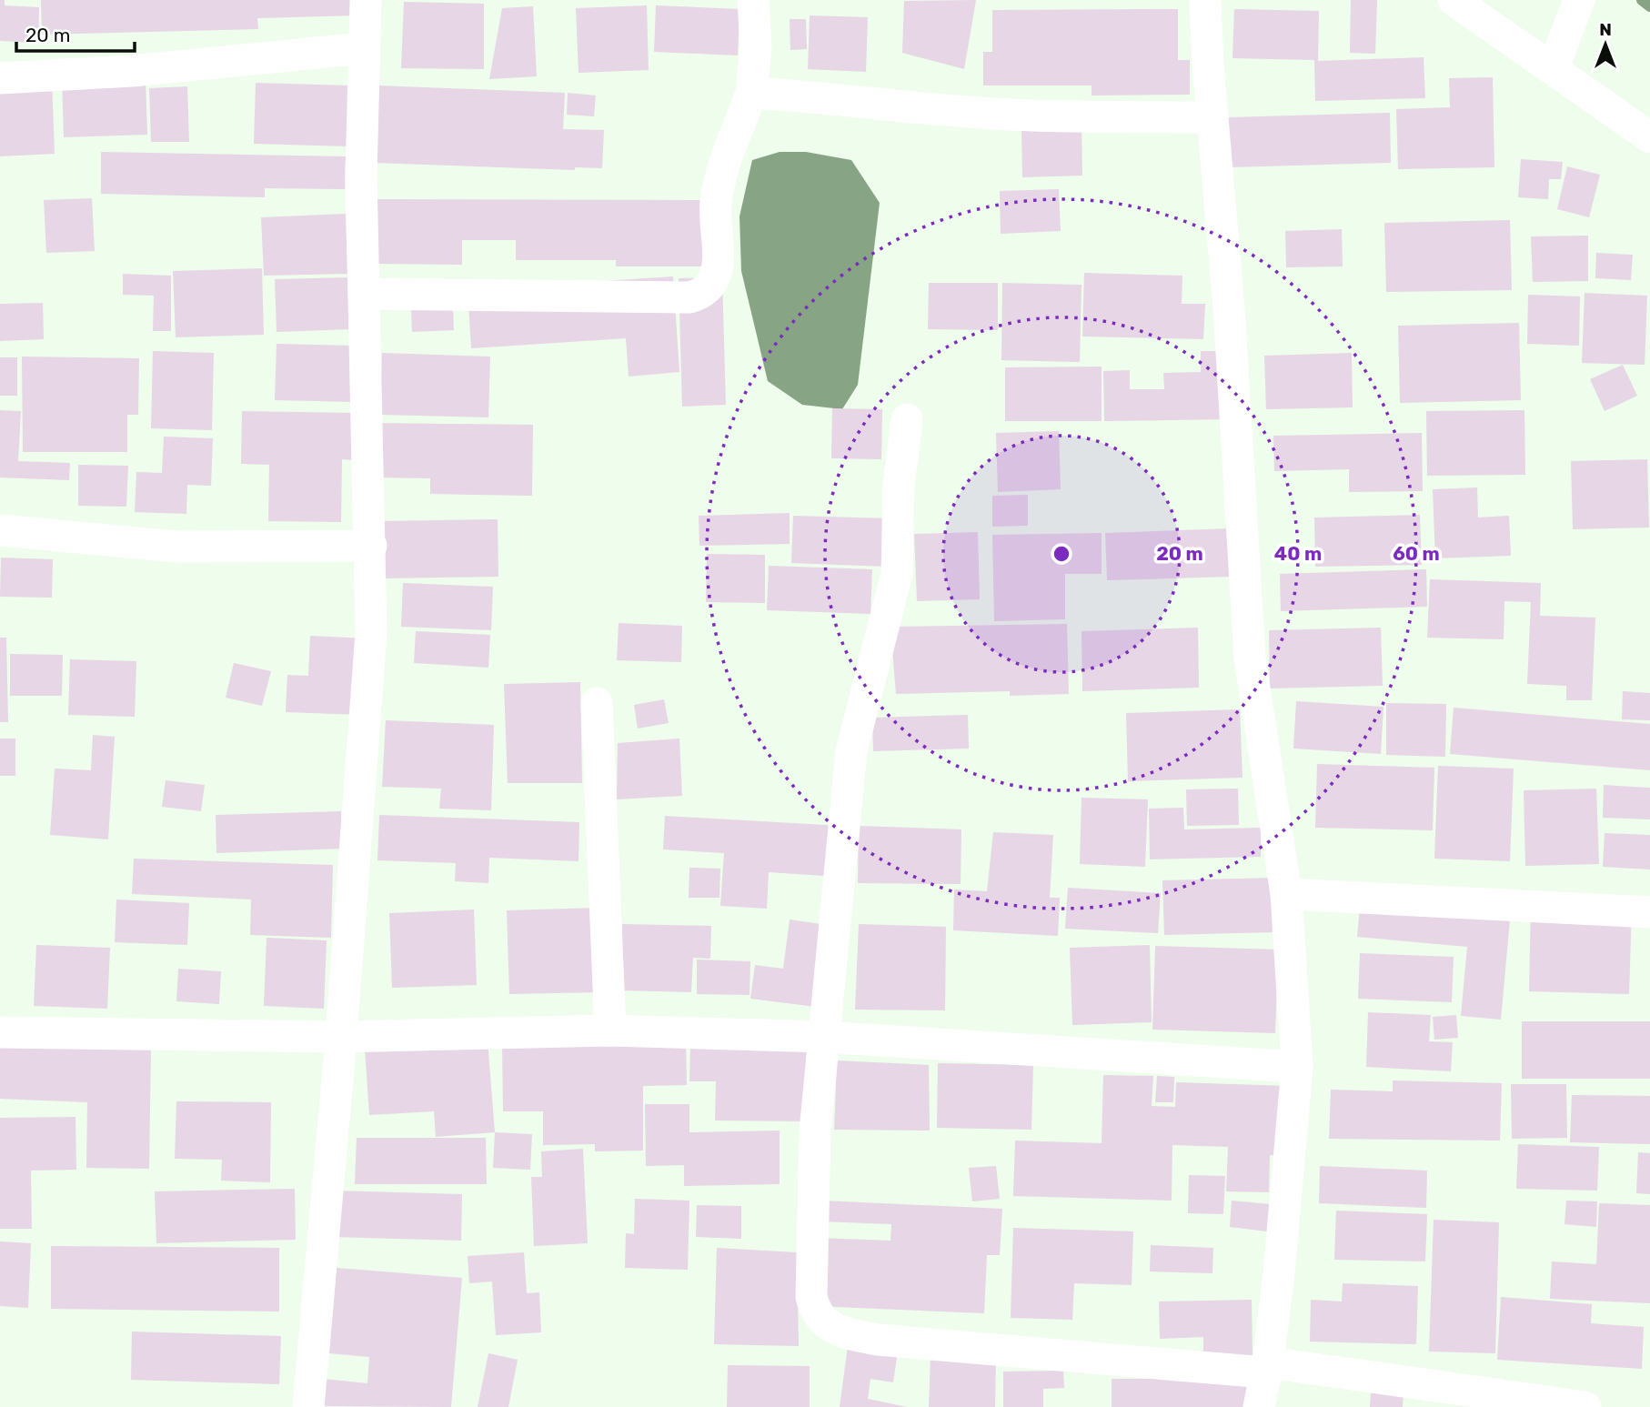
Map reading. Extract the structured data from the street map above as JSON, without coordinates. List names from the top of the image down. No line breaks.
{"scale_bar":"20 m","north":"top","rings":["20 m","40 m","60 m"]}
